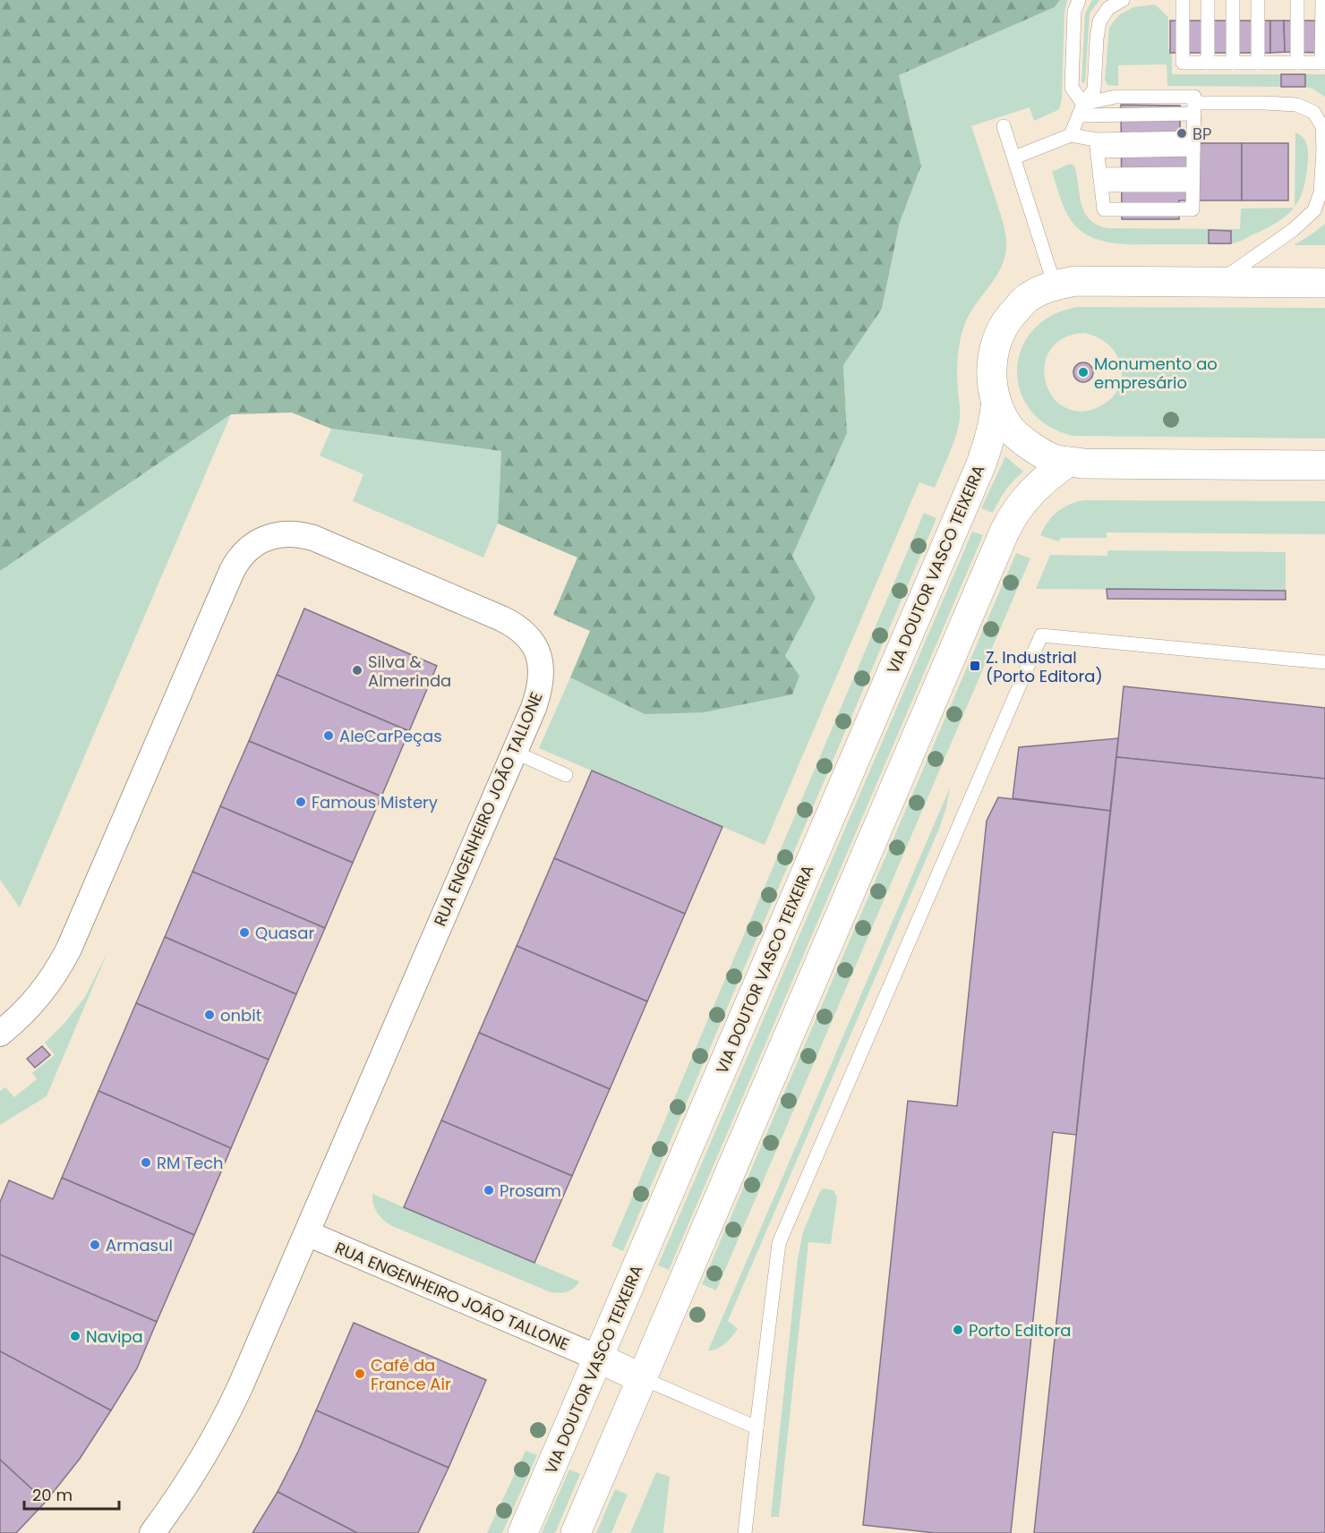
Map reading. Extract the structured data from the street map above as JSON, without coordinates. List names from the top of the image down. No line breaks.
{"streets":{"main road":["VIA DOUTOR VASCO TEIXEIRA"],"street":["RUA ENGENHEIRO JOÃO TALLONE"]},"crossings":[["VIA DOUTOR VASCO TEIXEIRA","RUA ENGENHEIRO JOÃO TALLONE"]],"places":{"other":["BP","Monumento ao empresário","Silva & Almerinda","AleCarPeças","Famous Mistery","Quasar","onbit","RM Tech","Prosam","Armasul","Porto Editora","Navipa","Café da France Air"],"transit":["Z. Industrial (Porto Editora)"]},"scale_bar":"20 m"}
